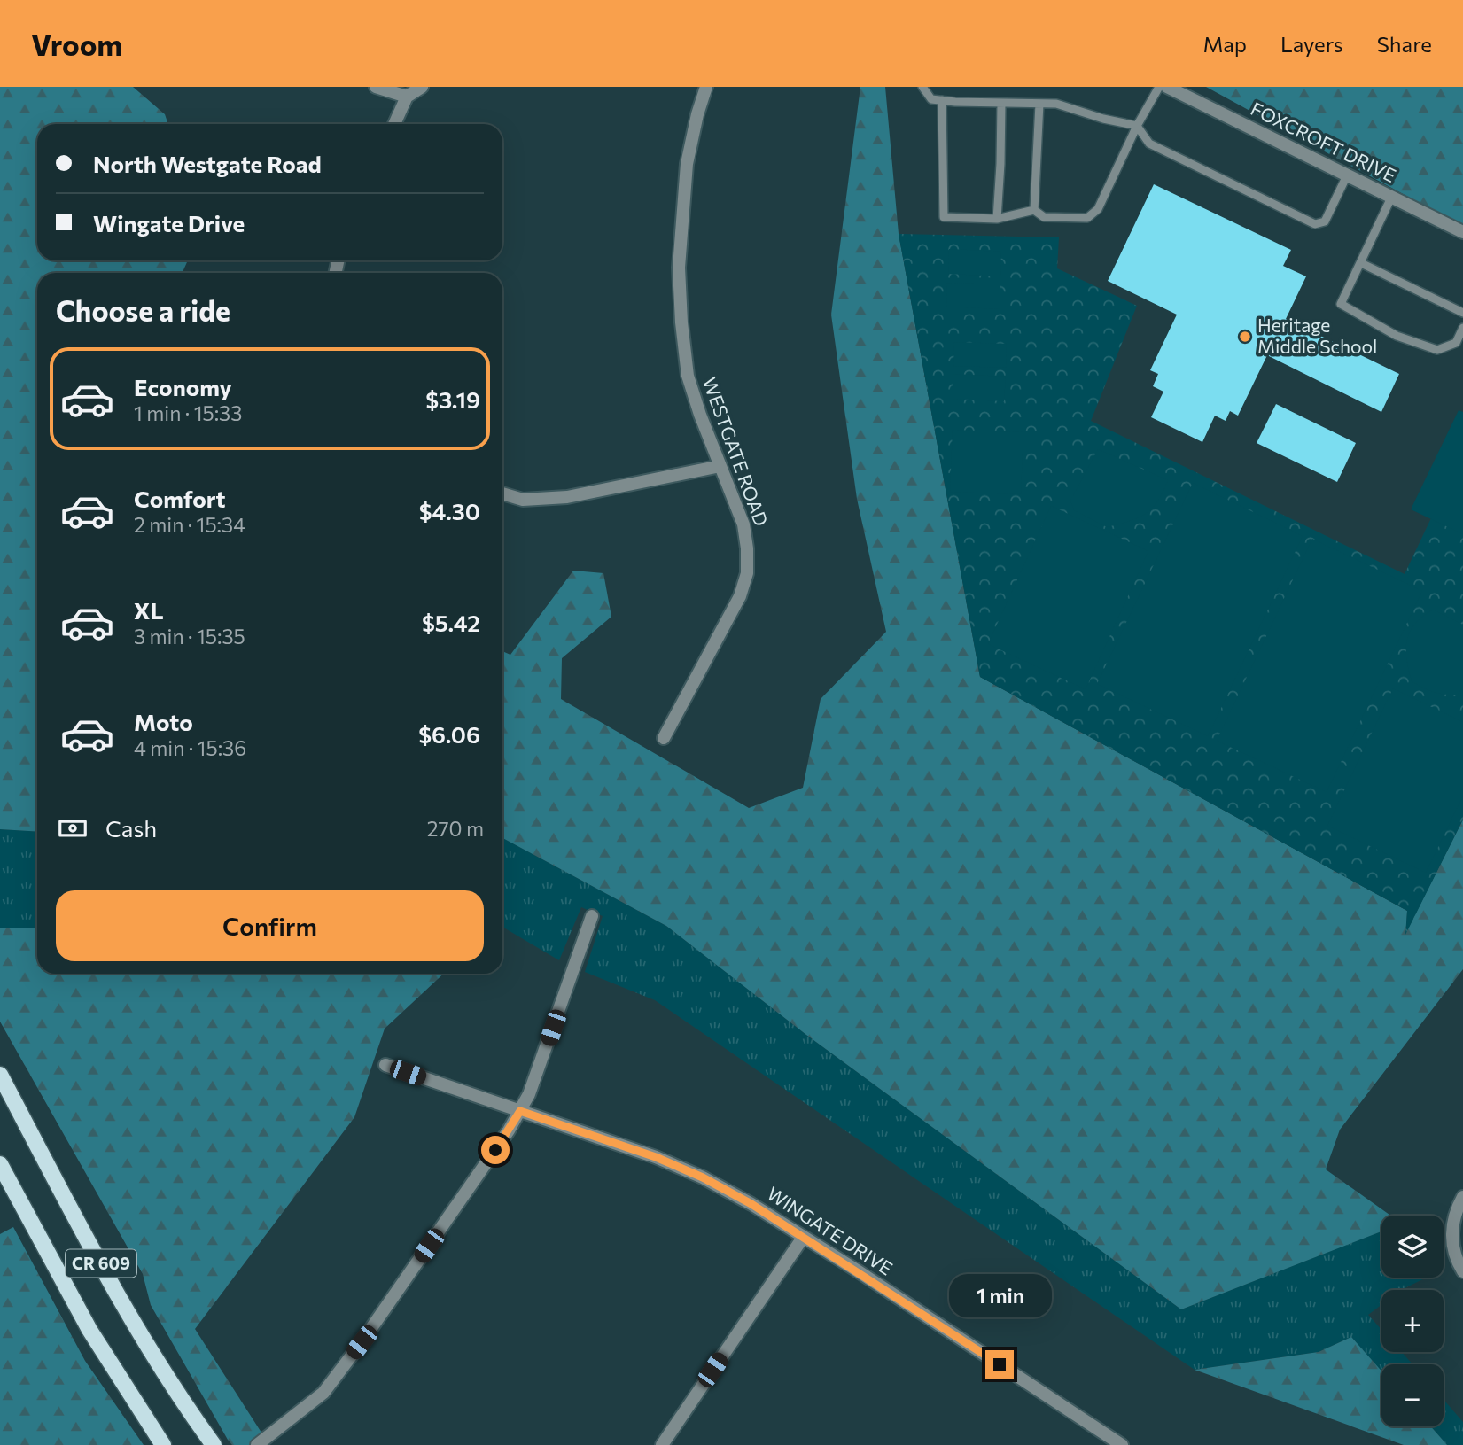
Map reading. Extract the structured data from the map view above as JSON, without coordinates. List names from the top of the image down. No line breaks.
{"streets":{"main road":["CR 609"],"street":["FOXCROFT DRIVE","WESTGATE ROAD","WINGATE DRIVE"]},"places":["Heritage Middle School"],"page":{"header":"Vroom","nav":["Map","Layers","Share"],"banner":["North Westgate Road","Wingate Drive"],"heading":"Choose a ride","list":[{"name":"Economy","note":"1 min · 15:33","value":"$3.19"},{"name":"Comfort","note":"2 min · 15:34","value":"$4.30"},{"name":"XL","note":"3 min · 15:35","value":"$5.42"},{"name":"Moto","note":"4 min · 15:36","value":"$6.06"}],"pay":["Cash","270 m"],"buttons":"Confirm","map_buttons":["+","−"],"bubble":"1 min"}}
